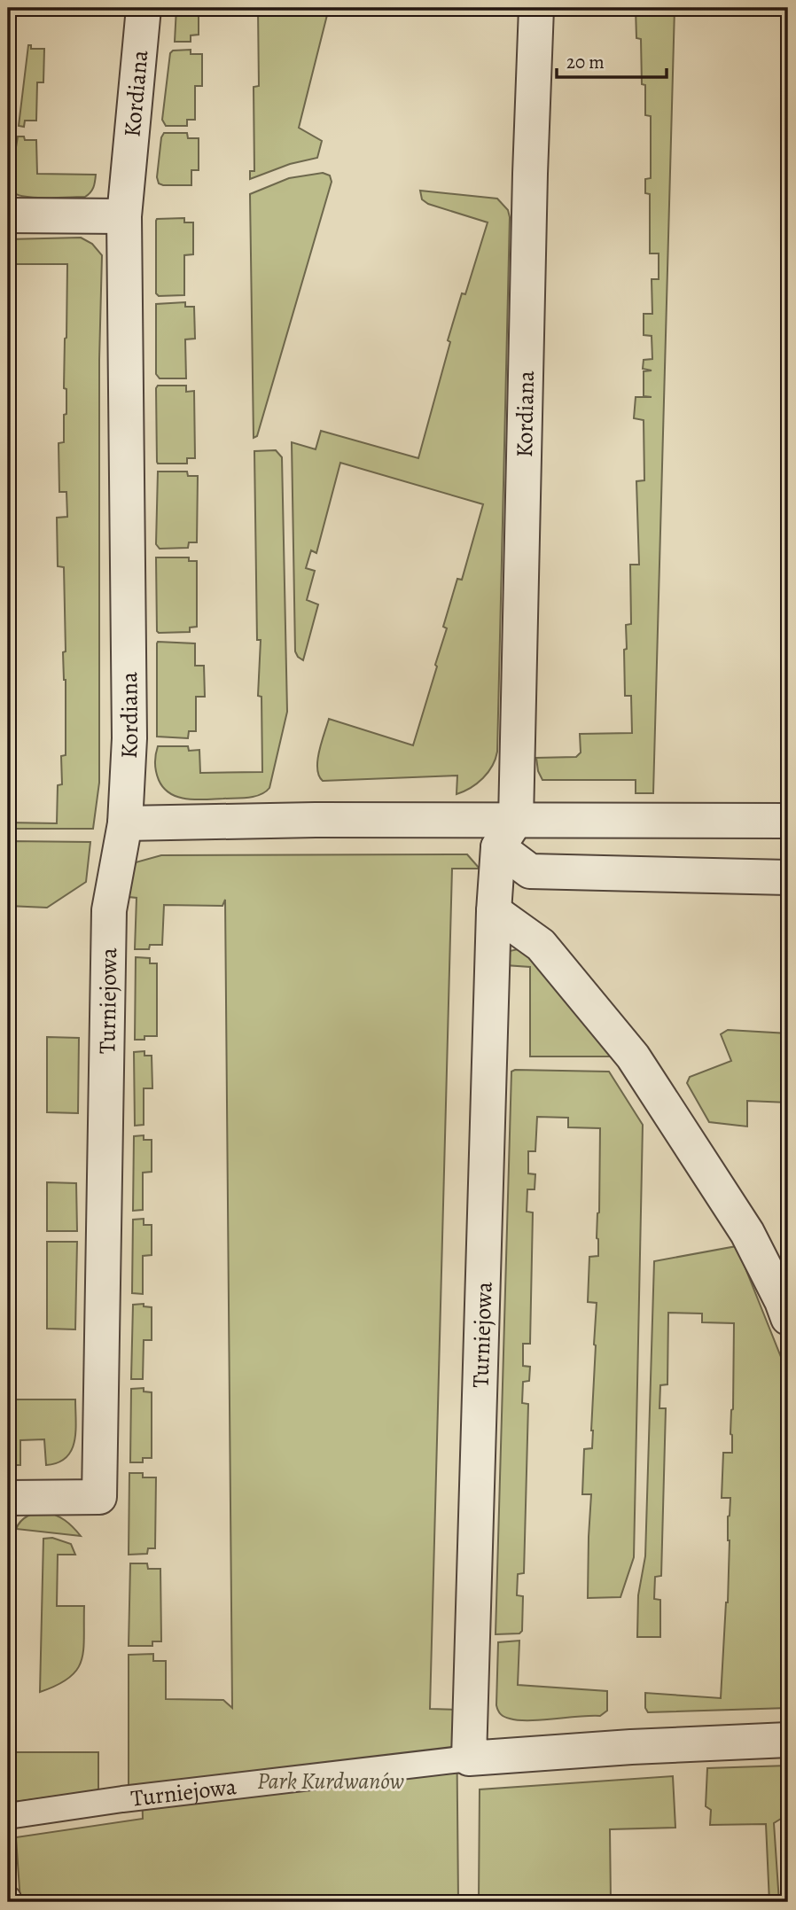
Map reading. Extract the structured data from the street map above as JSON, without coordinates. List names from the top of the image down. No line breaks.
{"streets":{"street":["Kordiana","Turniejowa"]},"crossings":[["Kordiana","Turniejowa"]],"parks":["Park Kurdwanów"],"scale_bar":"20 m"}
